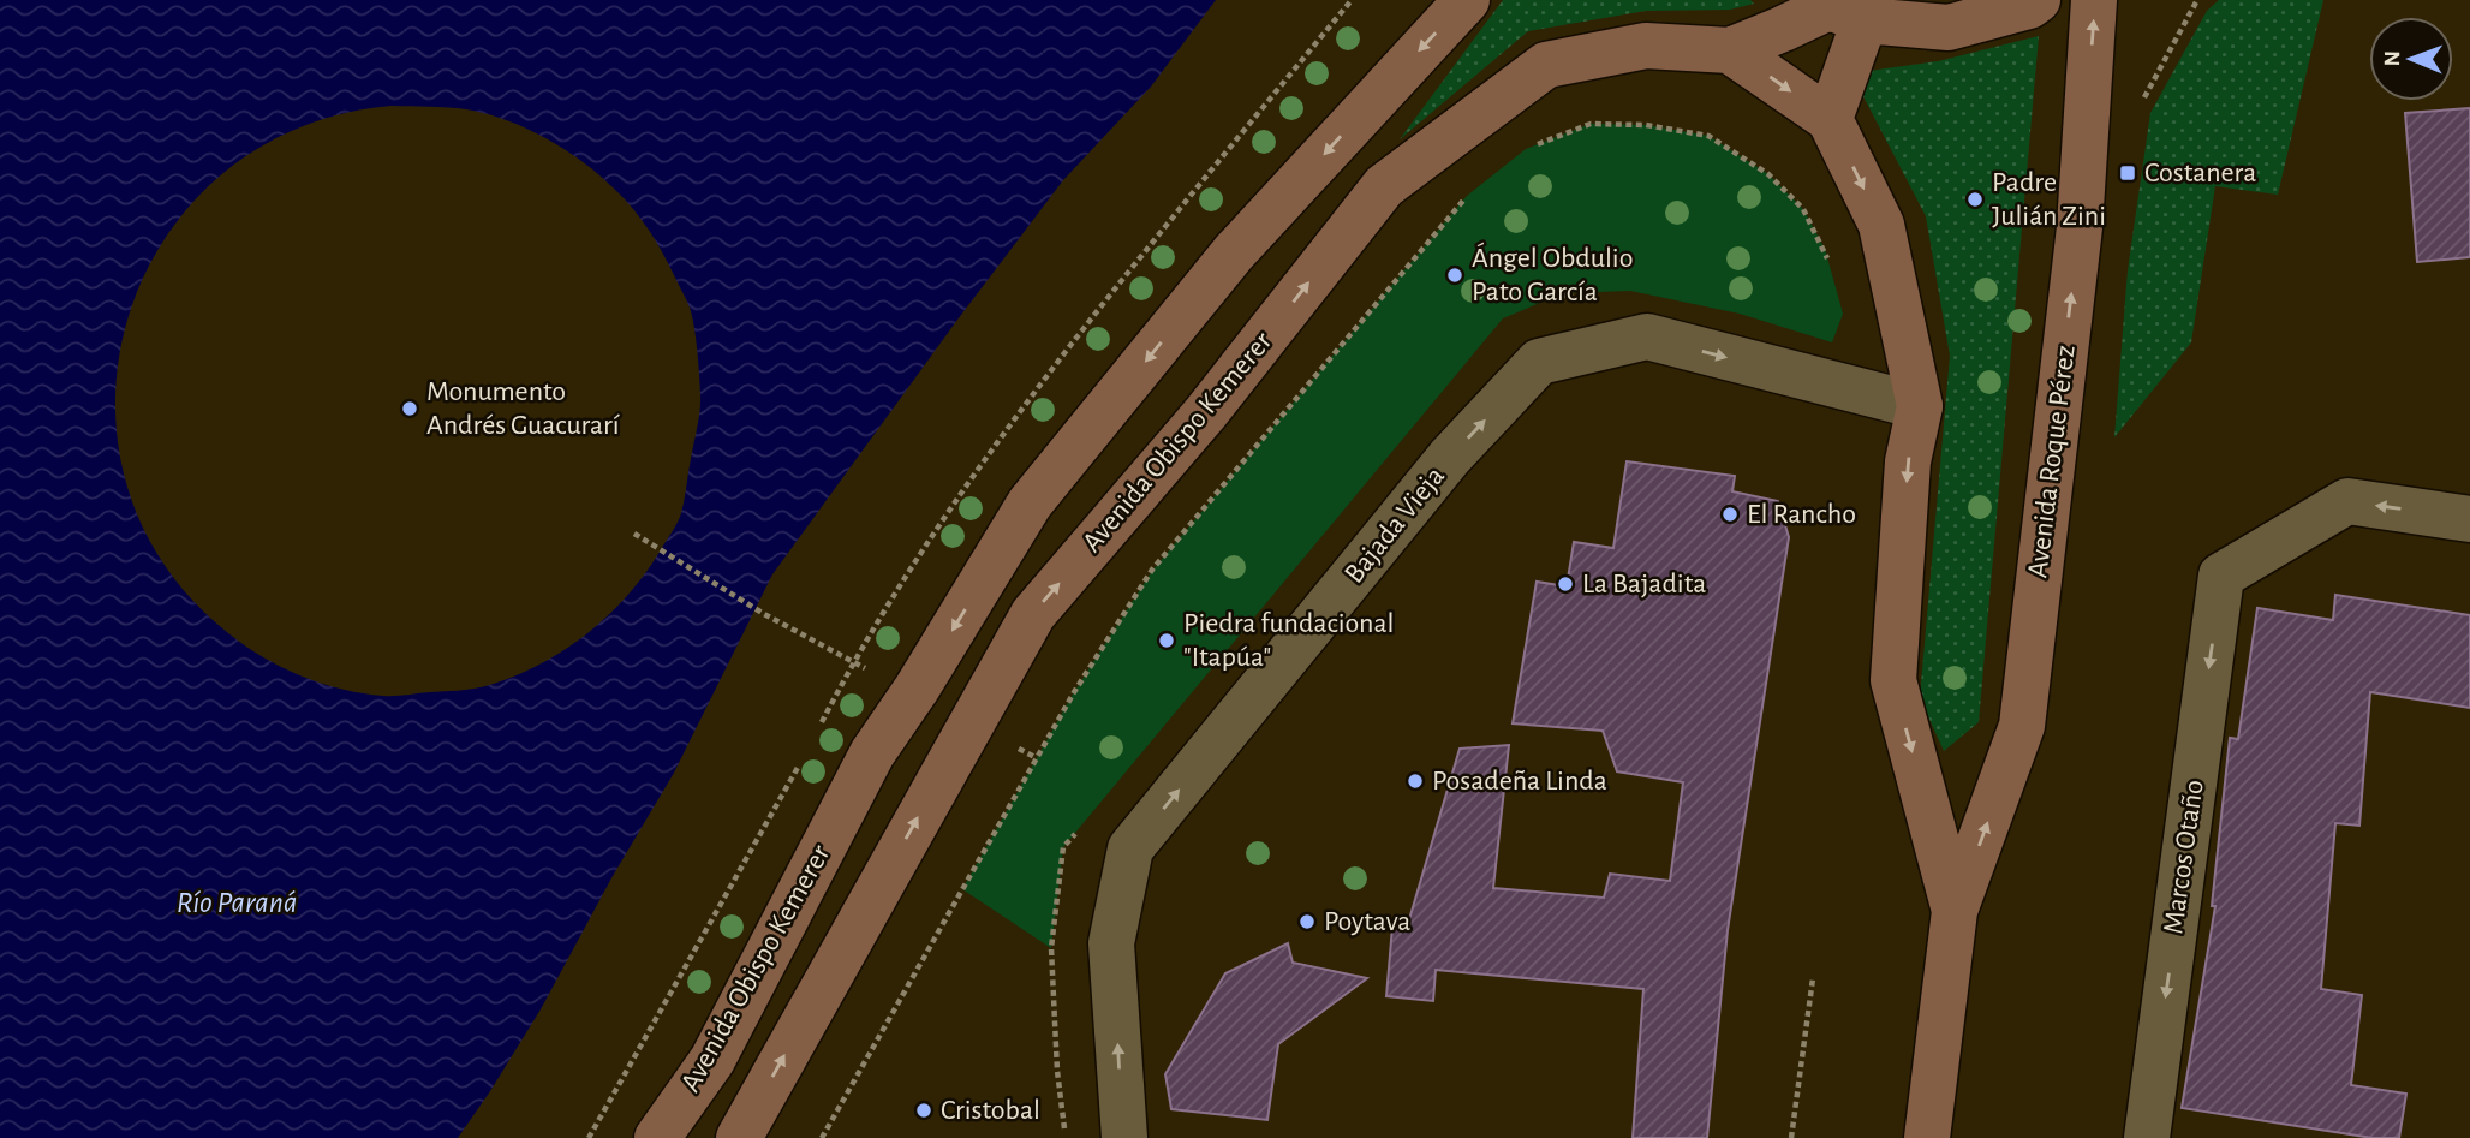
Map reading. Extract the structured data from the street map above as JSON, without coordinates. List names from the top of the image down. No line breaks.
{"streets":{"main road":["Avenida Obispo Kemerer","Avenida Roque Pérez"],"street":["Bajada Vieja","Marcos Otaño"]},"crossings":[["Avenida Roque Pérez","Bajada Vieja"]],"one_way":["Bajada Vieja","Marcos Otaño"],"water":["Río Paraná"],"places":{"transit":["Costanera"],"other":["Padre Julián Zini","Ángel Obdulio Pato García","Monumento Andrés Guacurarí","El Rancho","La Bajadita","Piedra fundacional \"Itapúa\"","Posadeña Linda","Poytava","Cristobal"]},"north":"left"}
